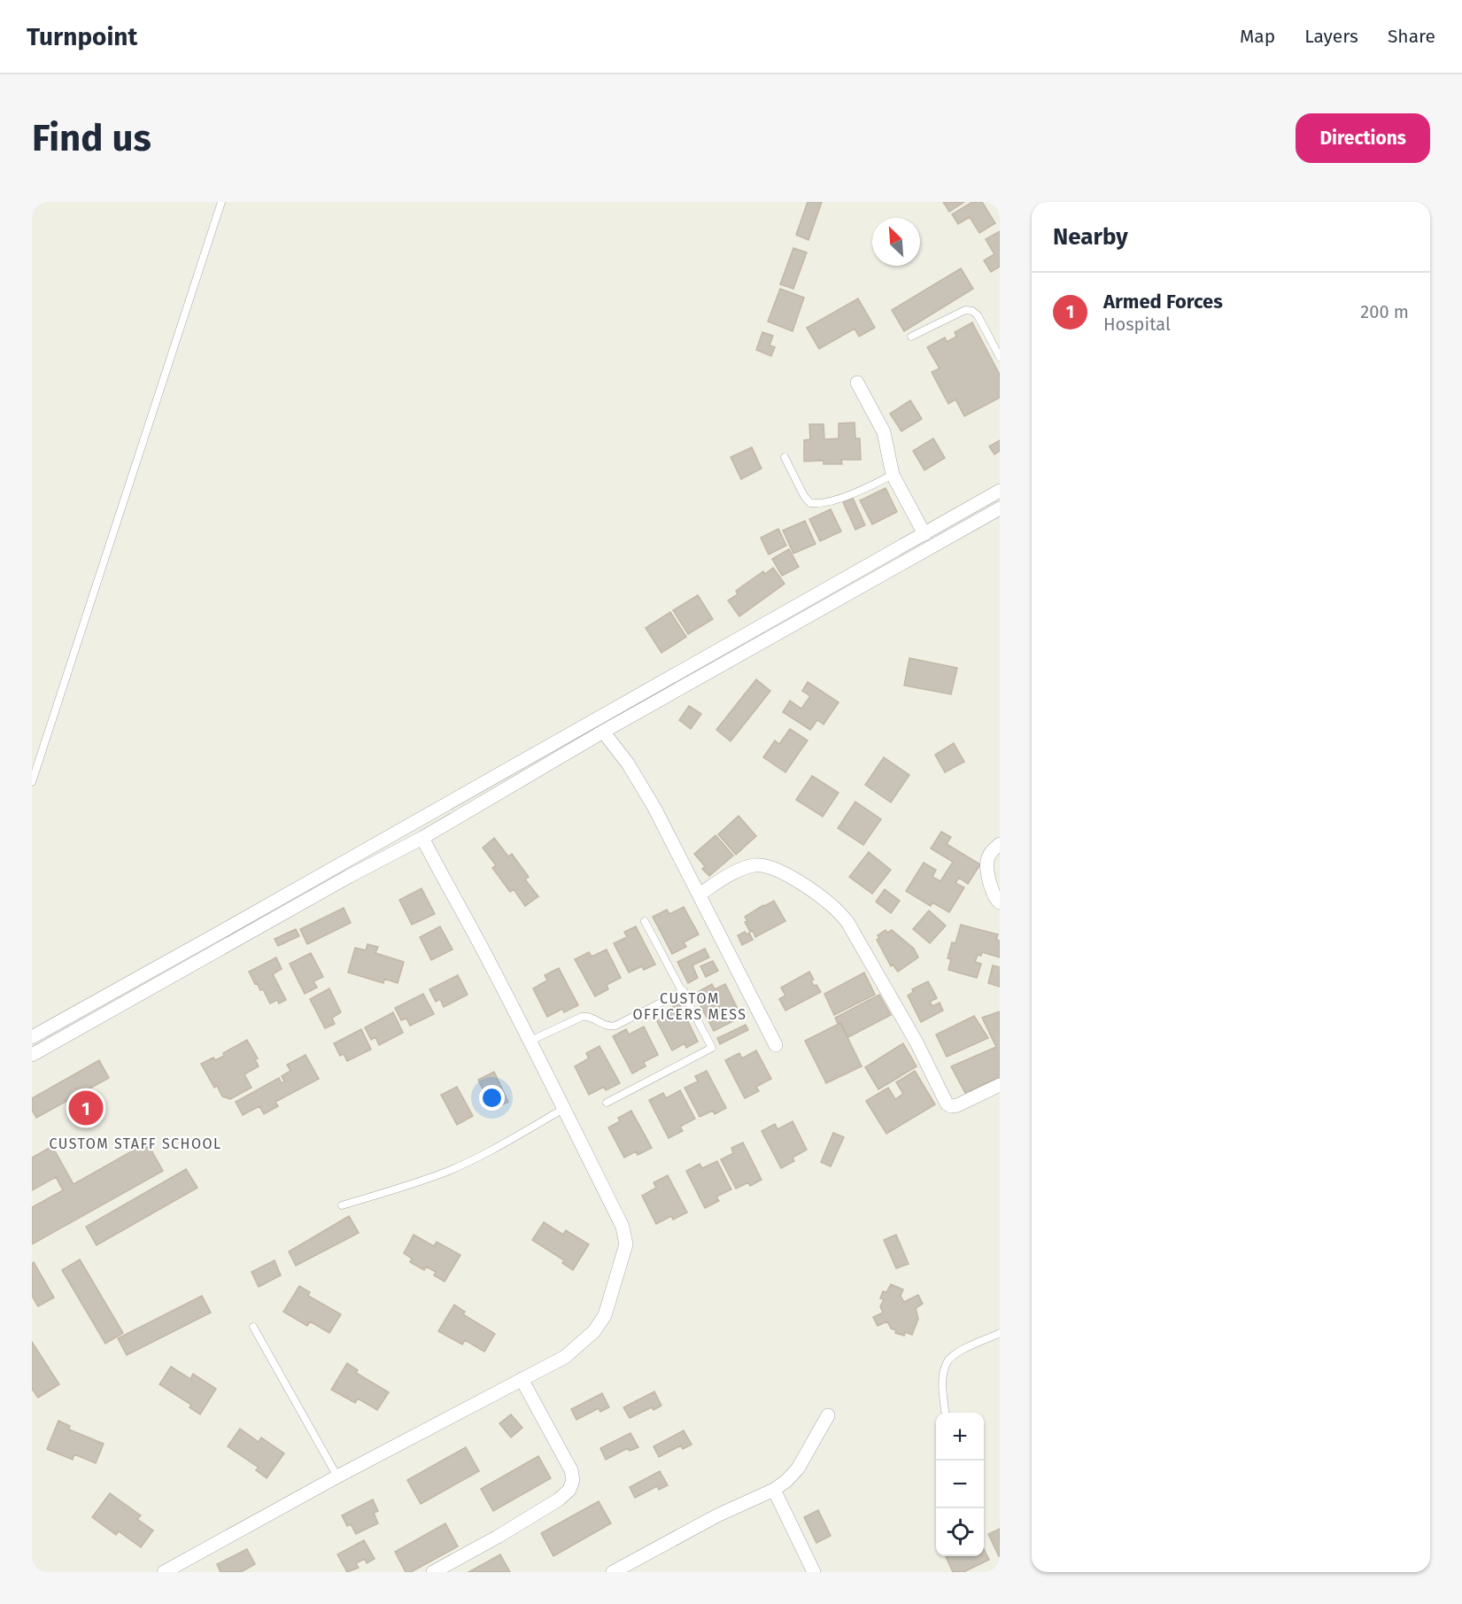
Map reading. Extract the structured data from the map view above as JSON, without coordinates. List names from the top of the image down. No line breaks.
{"districts":["CUSTOM OFFICERS MESS","CUSTOM STAFF SCHOOL"],"north":"top left","page":{"header":"Turnpoint","nav":["Map","Layers","Share"],"buttons":"Directions","title":"Find us","heading":"Nearby","list":[{"mark":"1","name":"Armed Forces","note":"Hospital","value":"200 m"}],"pins":"1","map_buttons":["+","−"]}}
